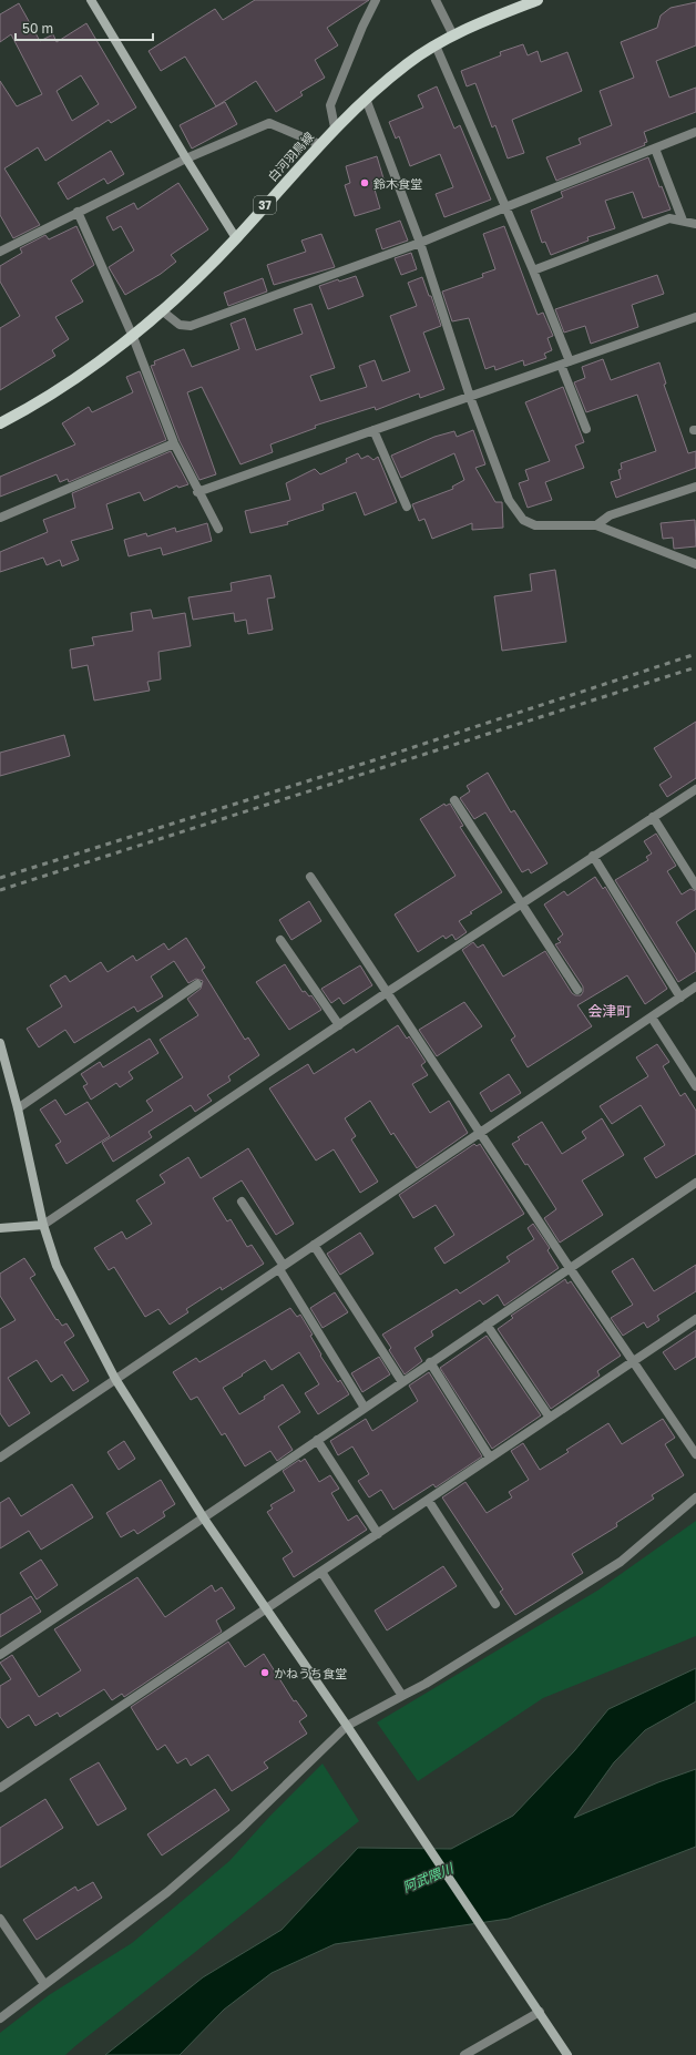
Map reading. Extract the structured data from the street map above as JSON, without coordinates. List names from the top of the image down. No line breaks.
{"streets":{"main road":["白河羽鳥線","37"]},"districts":["会津町"],"water":["阿武隈川"],"places":["鈴木食堂","かねうち食堂"],"scale_bar":"50 m"}
